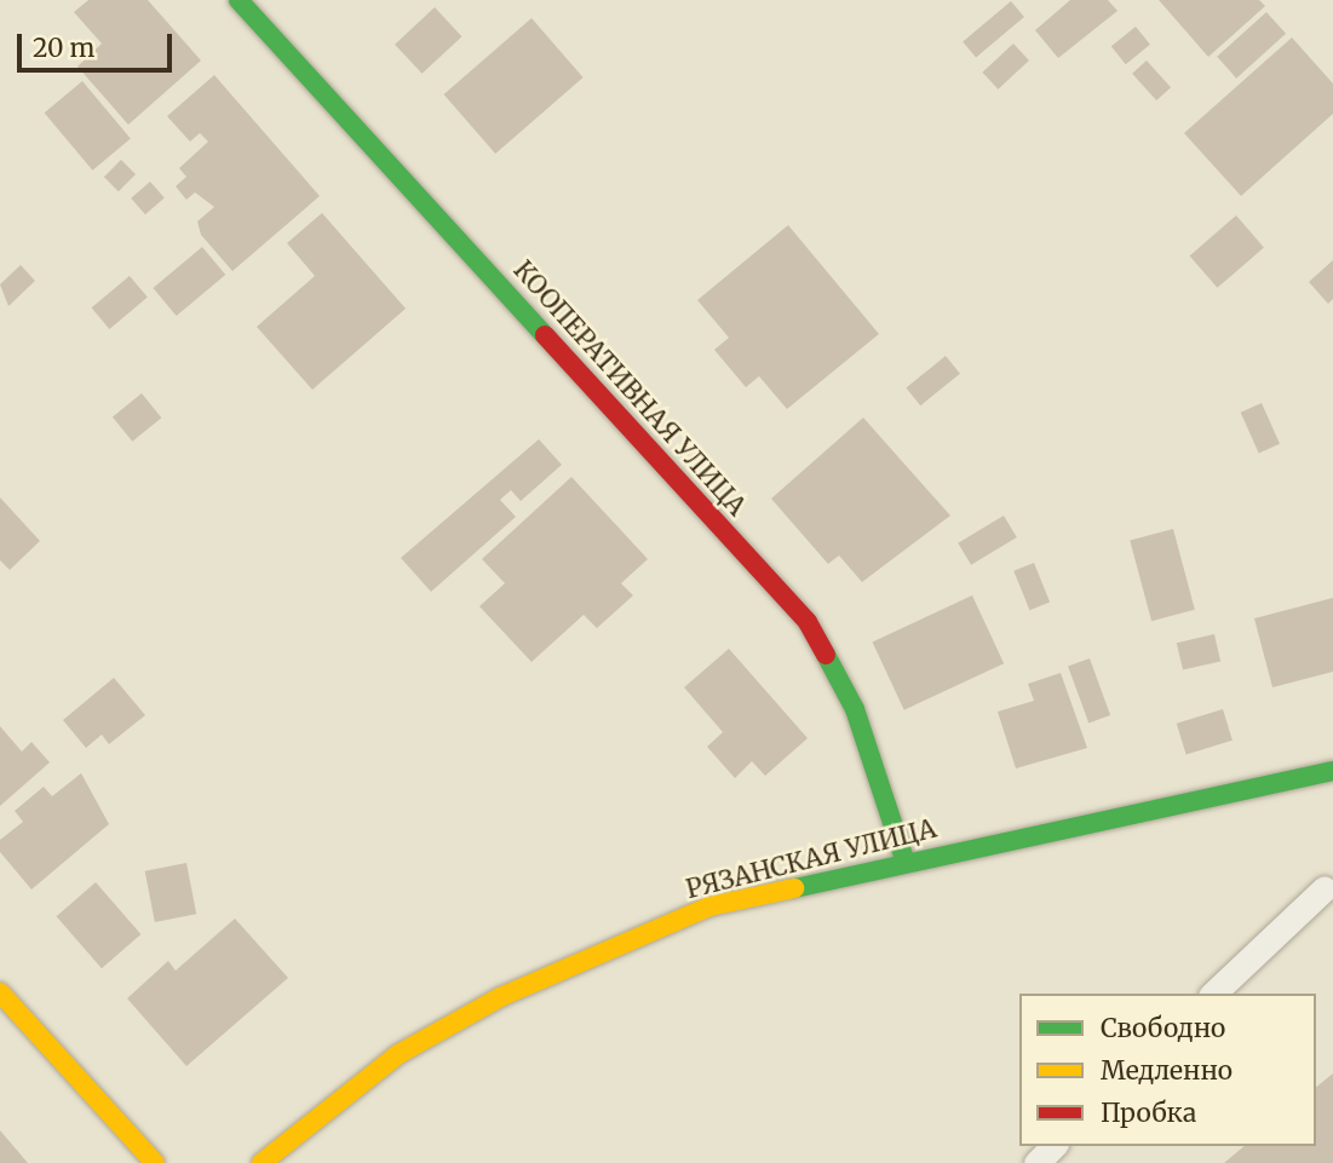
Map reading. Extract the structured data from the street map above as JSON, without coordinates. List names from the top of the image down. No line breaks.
{"streets":{"street":["КООПЕРАТИВНАЯ УЛИЦА","РЯЗАНСКАЯ УЛИЦА"]},"crossings":[["КООПЕРАТИВНАЯ УЛИЦА","РЯЗАНСКАЯ УЛИЦА"]],"legend":["Свободно","Медленно","Пробка"],"scale_bar":"20 m"}
